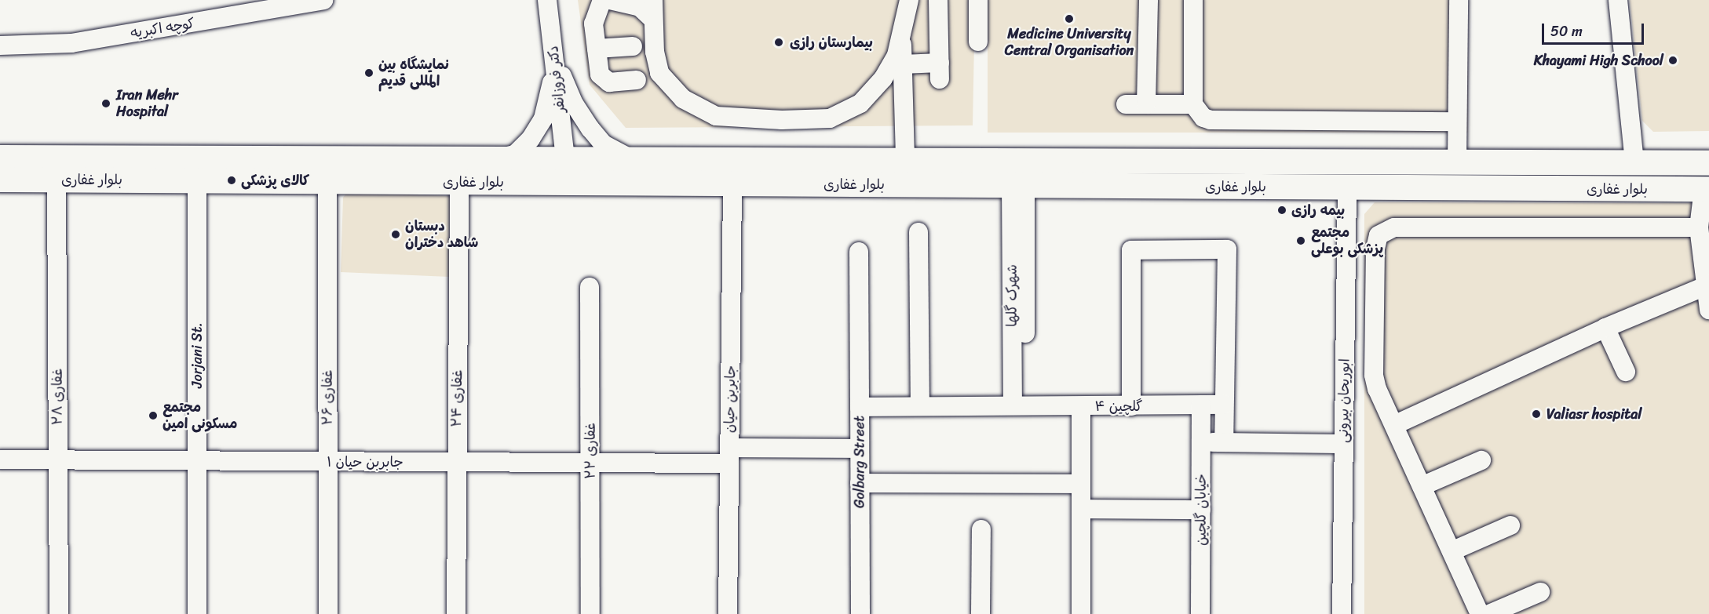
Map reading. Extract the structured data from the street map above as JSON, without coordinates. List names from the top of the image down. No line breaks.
{"streets":{"main road":["بلوار غفاری"],"street":["کوچه اکبریه","دکتر فروزانفر","شهرک گلها","Jorjani St.","غفاری ۲۸","غفاری ۲۶","غفاری ۲۴","جابربن حیان","ابوریحان بیرونی","گلچین ۴","غفاری ۲۲","جابربن حیان ۱","Golbarg Street","خیابان گلچین"]},"crossings":[["دکتر فروزانفر","بلوار غفاری"],["بلوار غفاری","شهرک گلها"],["بلوار غفاری","Jorjani St."],["بلوار غفاری","غفاری ۲۸"],["بلوار غفاری","غفاری ۲۶"],["بلوار غفاری","غفاری ۲۴"],["بلوار غفاری","جابربن حیان"],["بلوار غفاری","ابوریحان بیرونی"],["شهرک گلها","گلچین ۴"],["شهرک گلها","Golbarg Street"],["Jorjani St.","جابربن حیان ۱"],["غفاری ۲۸","جابربن حیان ۱"],["غفاری ۲۶","جابربن حیان ۱"],["غفاری ۲۴","جابربن حیان ۱"],["جابربن حیان","جابربن حیان ۱"],["گلچین ۴","Golbarg Street"],["گلچین ۴","خیابان گلچین"],["غفاری ۲۲","جابربن حیان ۱"],["جابربن حیان ۱","Golbarg Street"]],"places":["Medicine University Central Organisation","بیمارستان رازی","Khayami High School","نمایشگاه بین المللی قدیم","Iran Mehr Hospital","کالای پزشکی","بیمه رازی","دبستان شاهد دختران","مجتمع پزشکی بوعلی","Valiasr hospital","مجتمع مسکونی امین"],"scale_bar":"50 m"}
